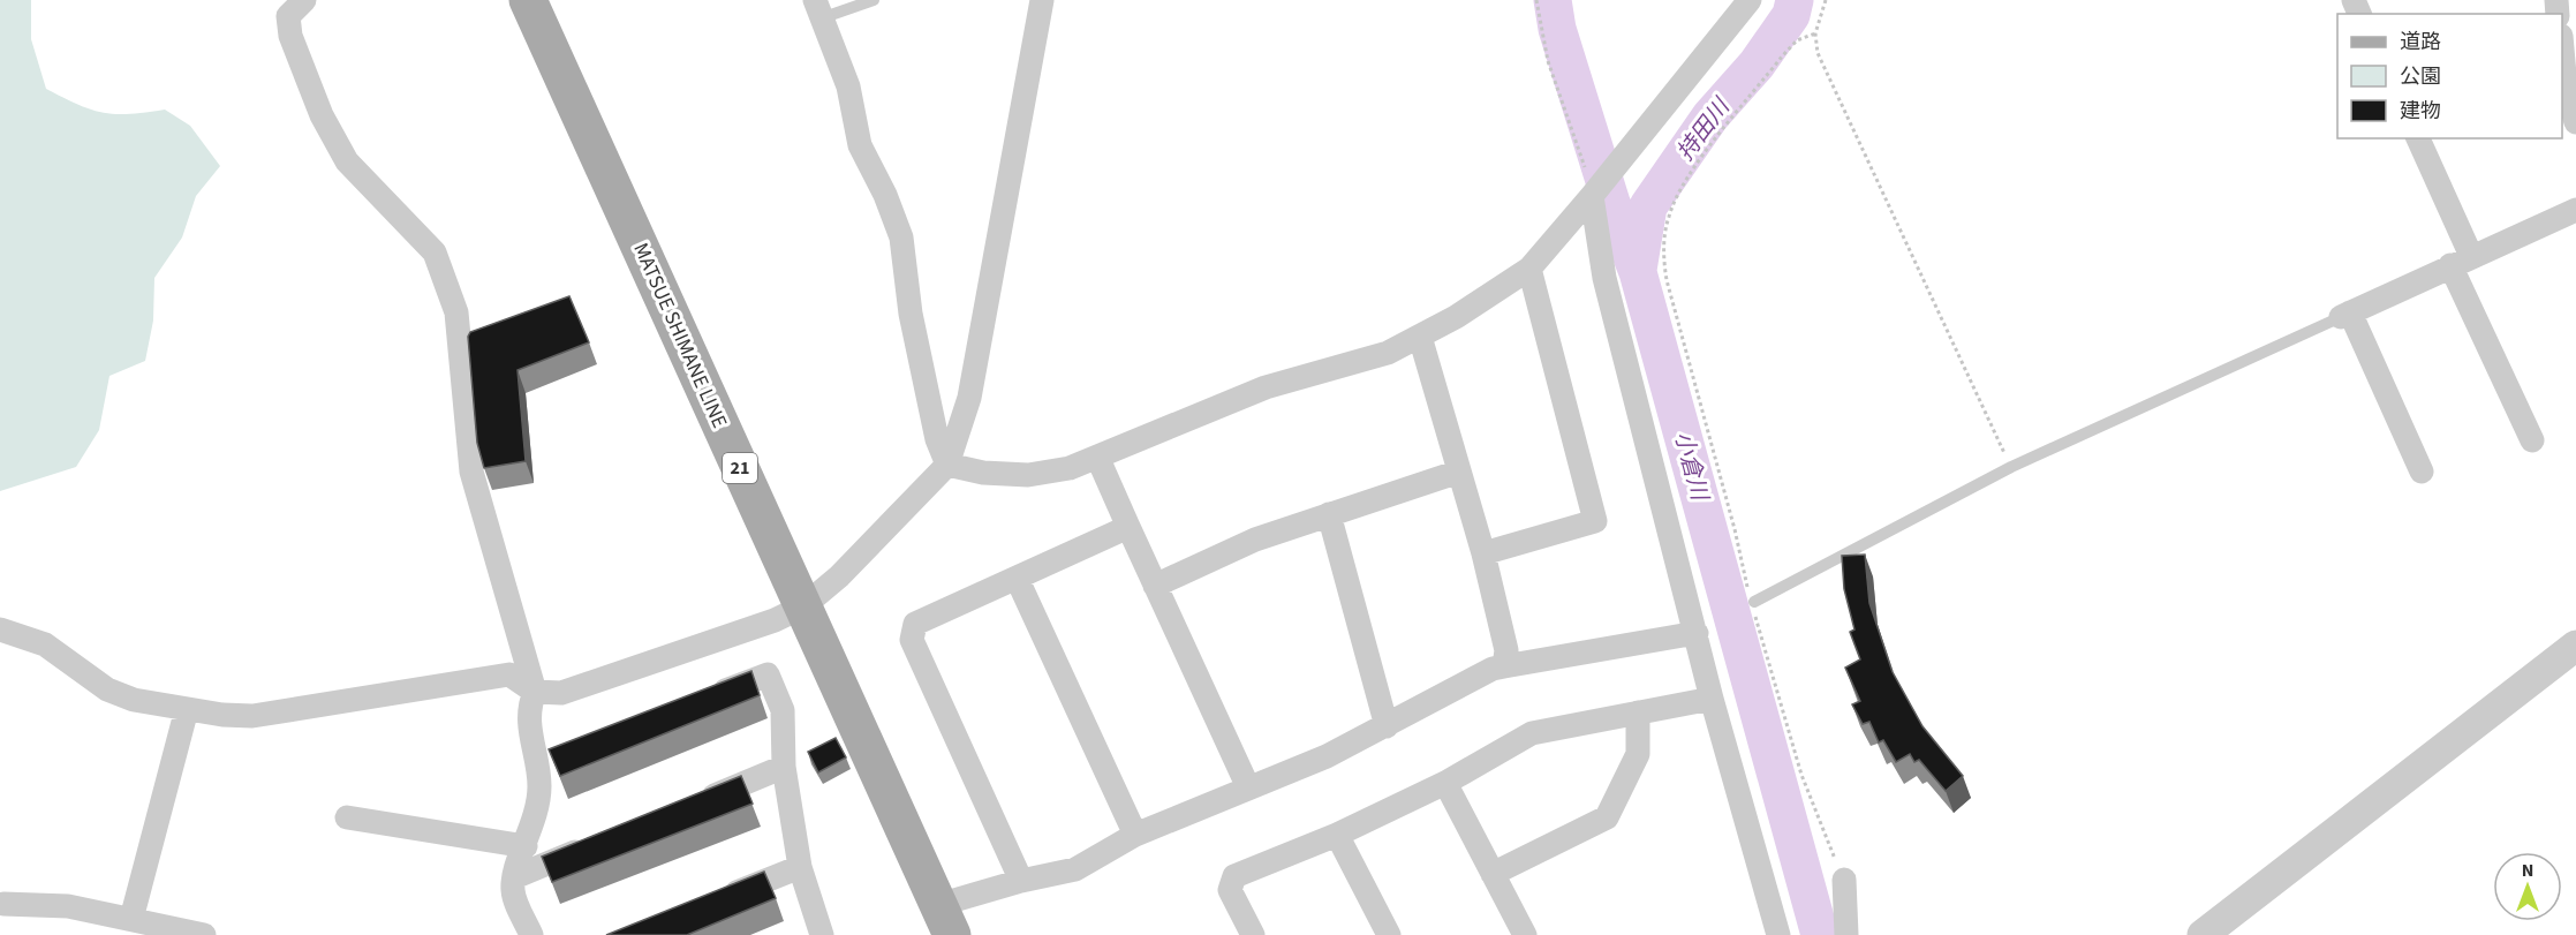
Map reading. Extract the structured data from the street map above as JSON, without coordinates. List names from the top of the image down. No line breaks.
{"streets":{"main road":["MATSUE SHIMANE LINE","21"]},"water":["持田川","小倉川"],"legend":["道路","公園","建物"],"north":"top"}
